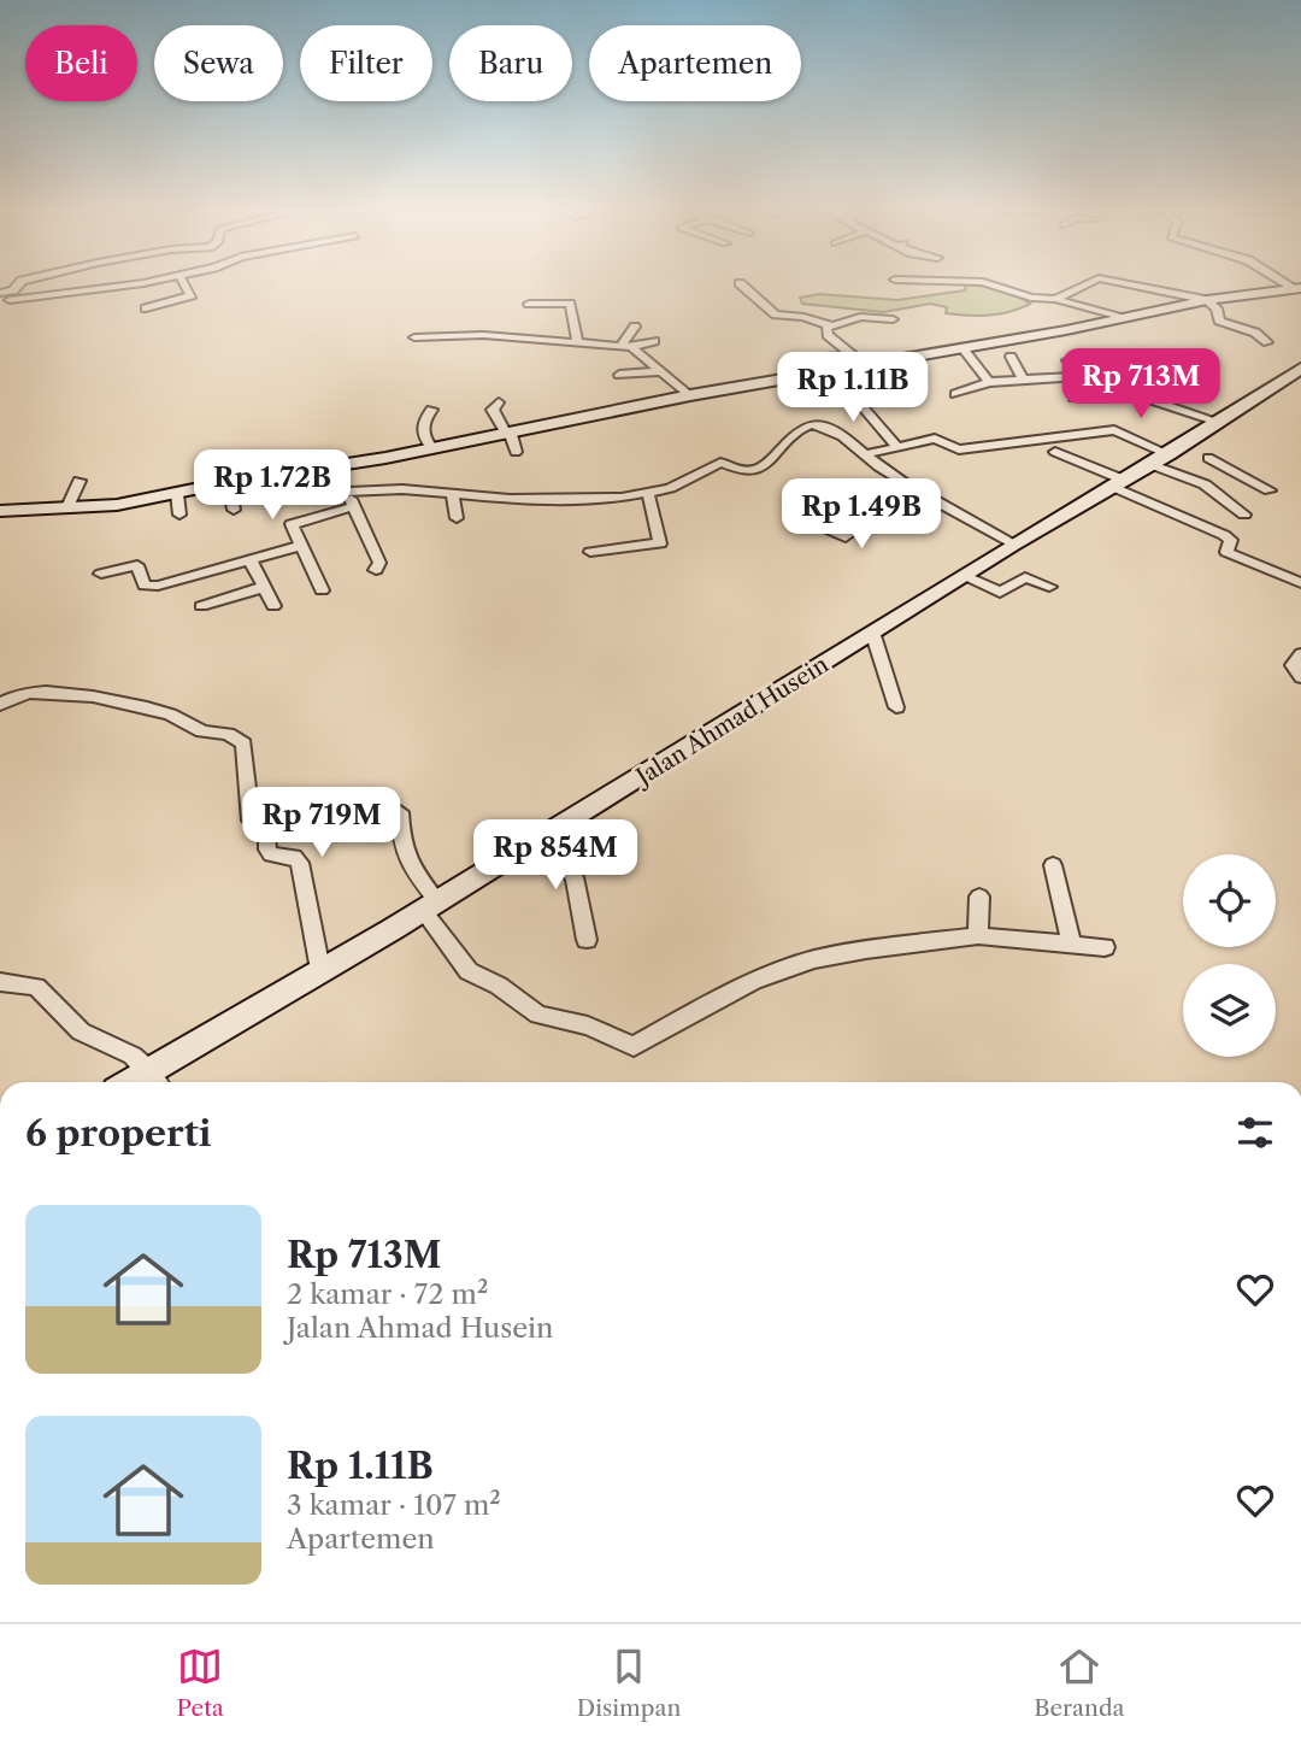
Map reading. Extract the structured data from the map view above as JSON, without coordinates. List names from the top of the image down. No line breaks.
{"streets":{"street":["Jalan Ahmad Husein"]},"page":{"chip":["Beli","Sewa","Filter","Baru","Apartemen"],"price":["Rp 713M","Rp 1.11B","Rp 1.72B","Rp 1.49B","Rp 719M","Rp 854M"],"heading":"6 properti","list":[{"name":"Rp 713M","note":"2 kamar · 72 m² · Jalan Ahmad Husein"},{"name":"Rp 1.11B","note":"3 kamar · 107 m² · Apartemen"}],"tabs":["Peta","Disimpan","Beranda"]}}
